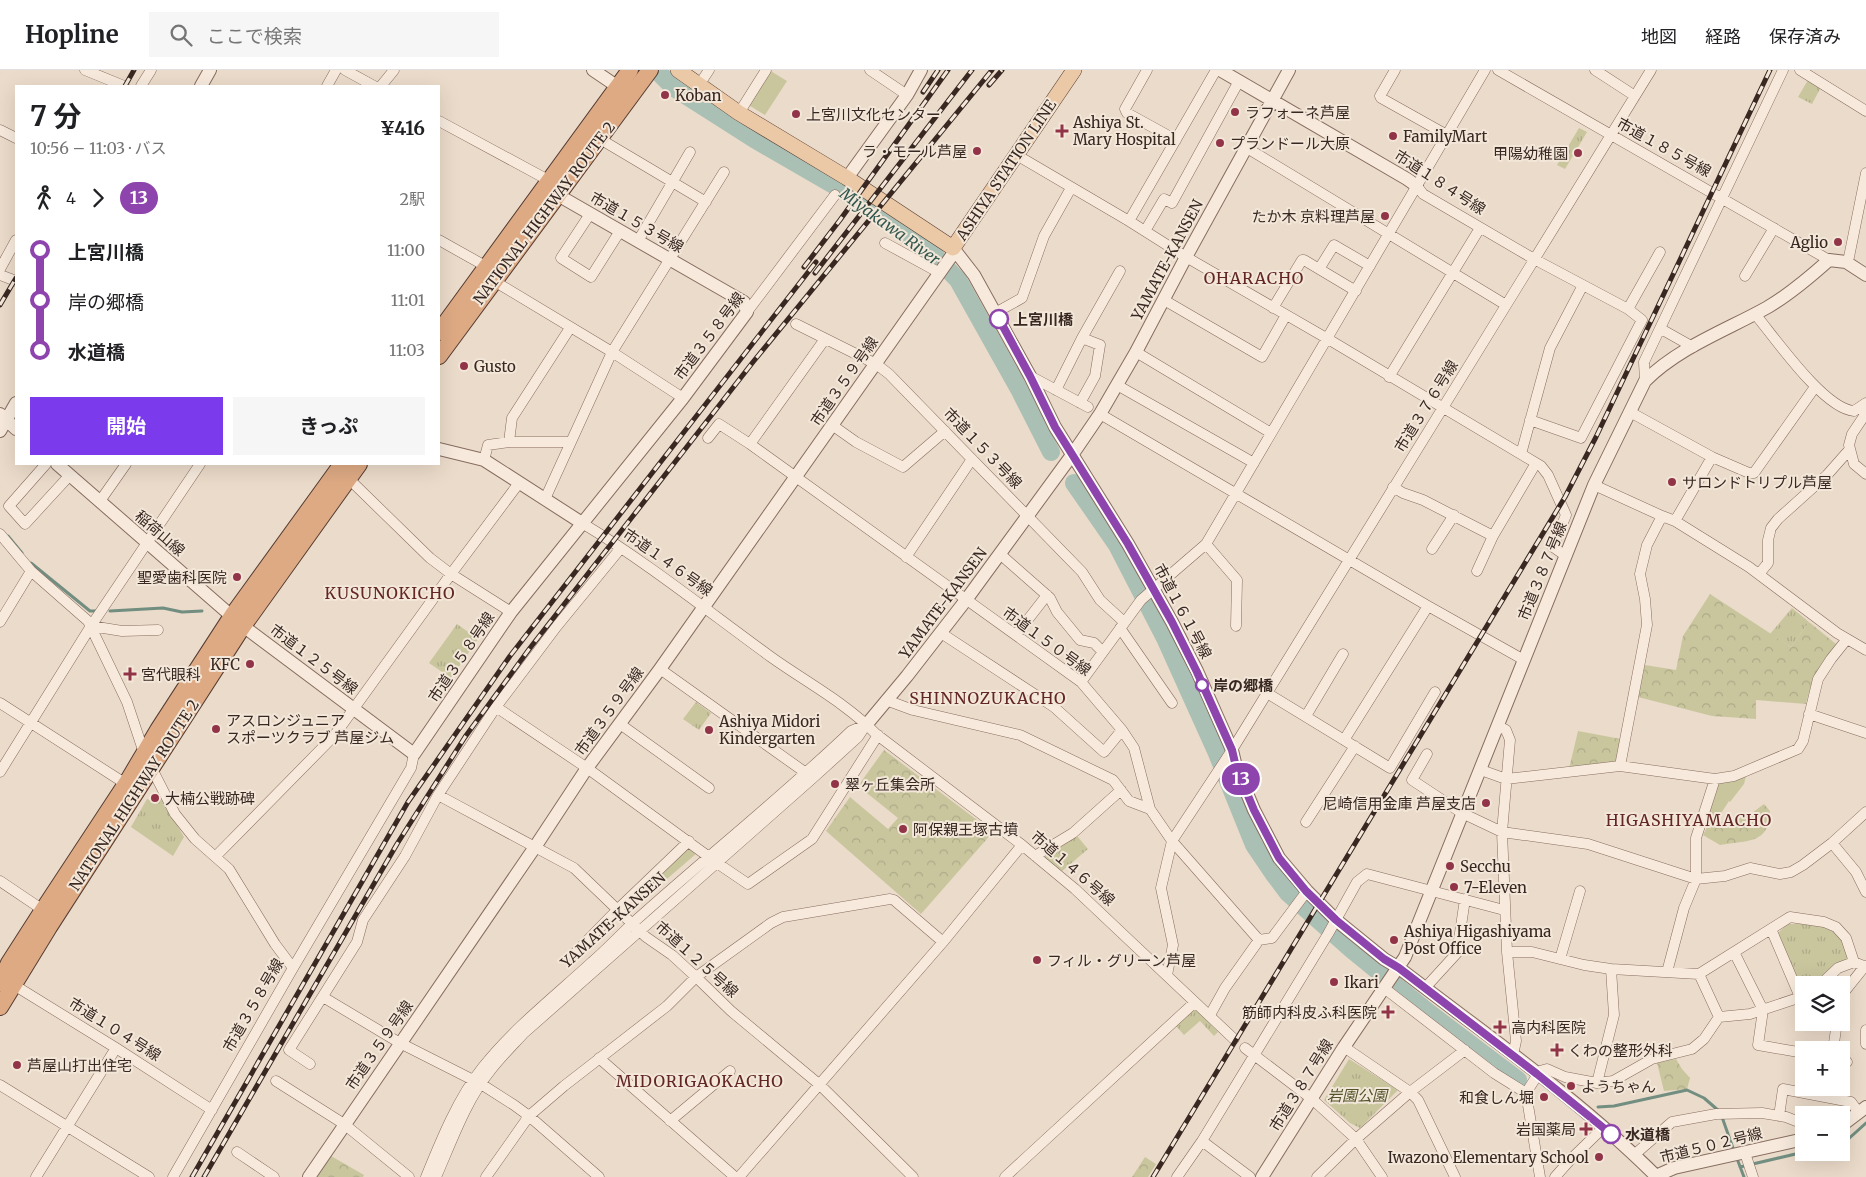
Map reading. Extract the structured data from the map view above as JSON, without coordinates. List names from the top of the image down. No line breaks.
{"streets":{"highway":["NATIONAL HIGHWAY ROUTE 2"],"main road":["ASHIYA STATION LINE"],"street":["市道１８５号線","市道１８４号線","市道１５３号線","YAMATE-KANSEN","市道３５８号線","市道３５９号線","市道３７６号線","稲荷山線","市道１４６号線","市道３８７号線","市道１６１号線","市道１５０号線","市道１２５号線","市道１０４号線","市道５０２号線"]},"crossings":[["市道１８５号線","市道３７６号線"],["市道１８５号線","市道３８７号線"],["ASHIYA STATION LINE","市道３５９号線"],["ASHIYA STATION LINE","市道１６１号線"],["市道１８４号線","YAMATE-KANSEN"],["市道１８４号線","市道３７６号線"],["NATIONAL HIGHWAY ROUTE 2","市道１５３号線"],["NATIONAL HIGHWAY ROUTE 2","稲荷山線"],["NATIONAL HIGHWAY ROUTE 2","市道１２５号線"],["NATIONAL HIGHWAY ROUTE 2","市道１０４号線"],["市道１５３号線","YAMATE-KANSEN"],["市道１５３号線","市道３５８号線"],["市道１５３号線","市道３５９号線"],["YAMATE-KANSEN","市道１４６号線"],["YAMATE-KANSEN","市道１６１号線"],["YAMATE-KANSEN","市道１５０号線"],["YAMATE-KANSEN","市道１２５号線"],["市道３５８号線","市道１４６号線"],["市道３５８号線","市道１２５号線"],["市道３５８号線","市道１０４号線"],["市道３５９号線","市道１４６号線"],["市道３５９号線","市道１６１号線"],["市道３５９号線","市道１５０号線"],["市道３５９号線","市道１２５号線"],["市道３７６号線","市道１６１号線"],["市道３７６号線","市道１５０号線"],["稲荷山線","市道１２５号線"],["市道３８７号線","市道１６１号線"],["市道１６１号線","市道５０２号線"]],"districts":["OHARACHO","KUSUNOKICHO","SHINNOZUKACHO","HIGASHIYAMACHO","MIDORIGAOKACHO"],"water":["Miyakawa River"],"parks":["岩園公園"],"places":{"other":["Koban","ラフォーネ芦屋","上宮川文化センター","FamilyMart","プランドール大原","ラ・モール芦屋","甲陽幼稚園","たか木 京料理芦屋","Aglio","上宮川橋","Gusto","サロンドトリプル芦屋","聖愛歯科医院","KFC","岸の郷橋","アスロンジュニア スポーツクラブ 芦屋ジム","Ashiya Midori Kindergarten","翠ヶ丘集会所","大楠公戦跡碑","尼崎信用金庫 芦屋支店","阿保親王塚古墳","Secchu","7-Eleven","Ashiya Higashiyama Post Office","フィル・グリーン芦屋","Ikari","芦屋山打出住宅","ようちゃん","和食しん堀","水道橋","Iwazono Elementary School"],"health":["Ashiya St. Mary Hospital","宮代眼科","筋師内科皮ふ科医院","高内科医院","くわの整形外科","岩国薬局"]},"lines":["bus line 13"],"page":{"header":"Hopline","search":"ここで検索","nav":["地図","経路","保存済み"],"on_map":"13","heading":["7 分","10:56 – 11:03 · バス","¥416"],"legs":["4","13","2駅"],"list":[{"name":"上宮川橋","value":"11:00"},{"name":"岸の郷橋","value":"11:01"},{"name":"水道橋","value":"11:03"}],"buttons":["開始","きっぷ"],"map_buttons":["+","−"]}}
